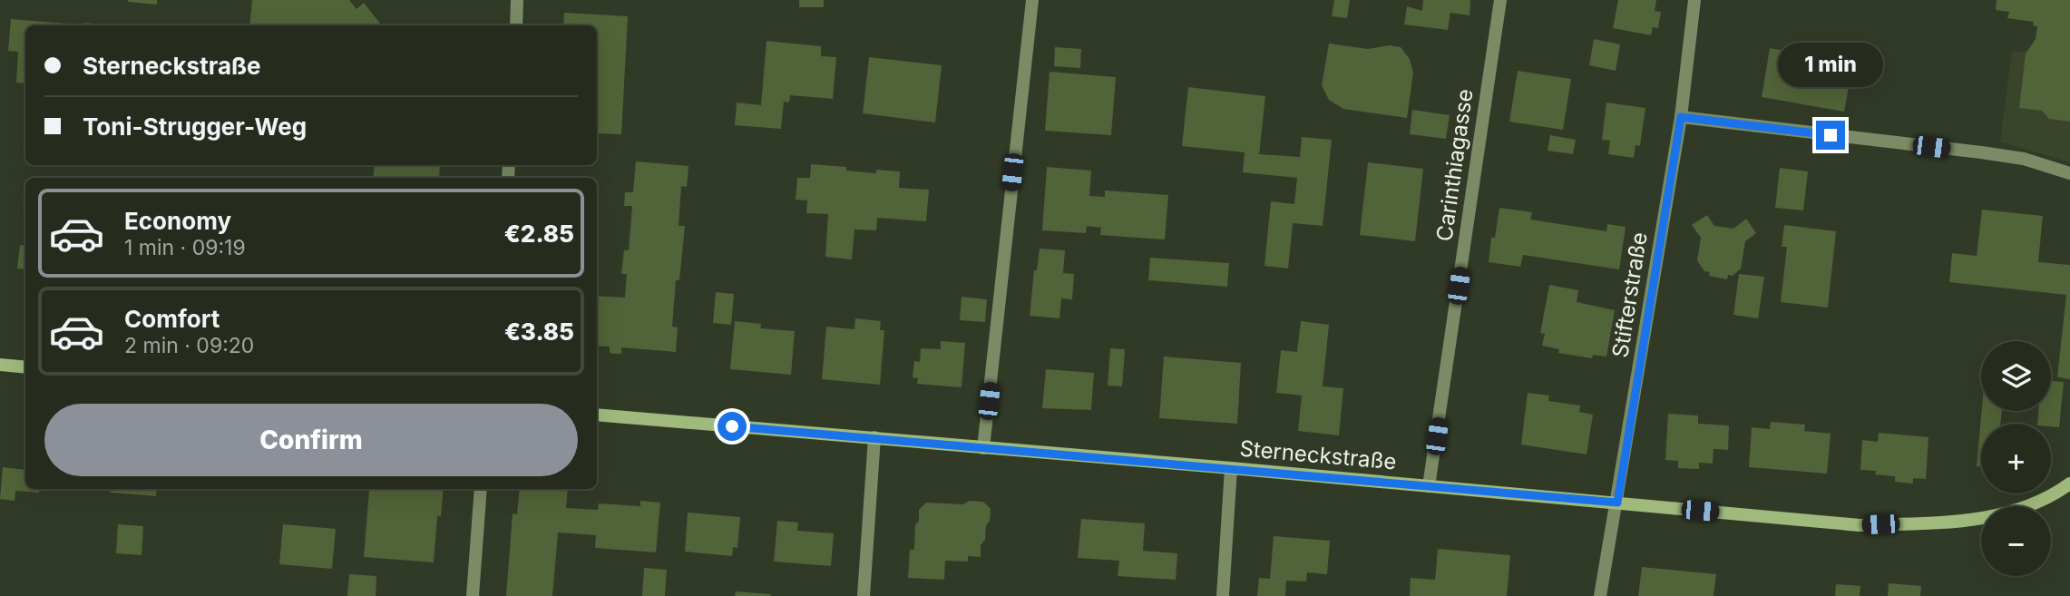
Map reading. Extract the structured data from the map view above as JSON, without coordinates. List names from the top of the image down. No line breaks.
{"streets":{"street":["Carinthiagasse","Stifterstraße","Sterneckstraße"]},"crossings":[["Carinthiagasse","Sterneckstraße"],["Stifterstraße","Sterneckstraße"]],"page":{"banner":["Sterneckstraße","Toni-Strugger-Weg"],"bubble":"1 min","list":[{"name":"Economy","note":"1 min · 09:19","value":"€2.85"},{"name":"Comfort","note":"2 min · 09:20","value":"€3.85"}],"map_buttons":["+","−"],"buttons":"Confirm"}}
